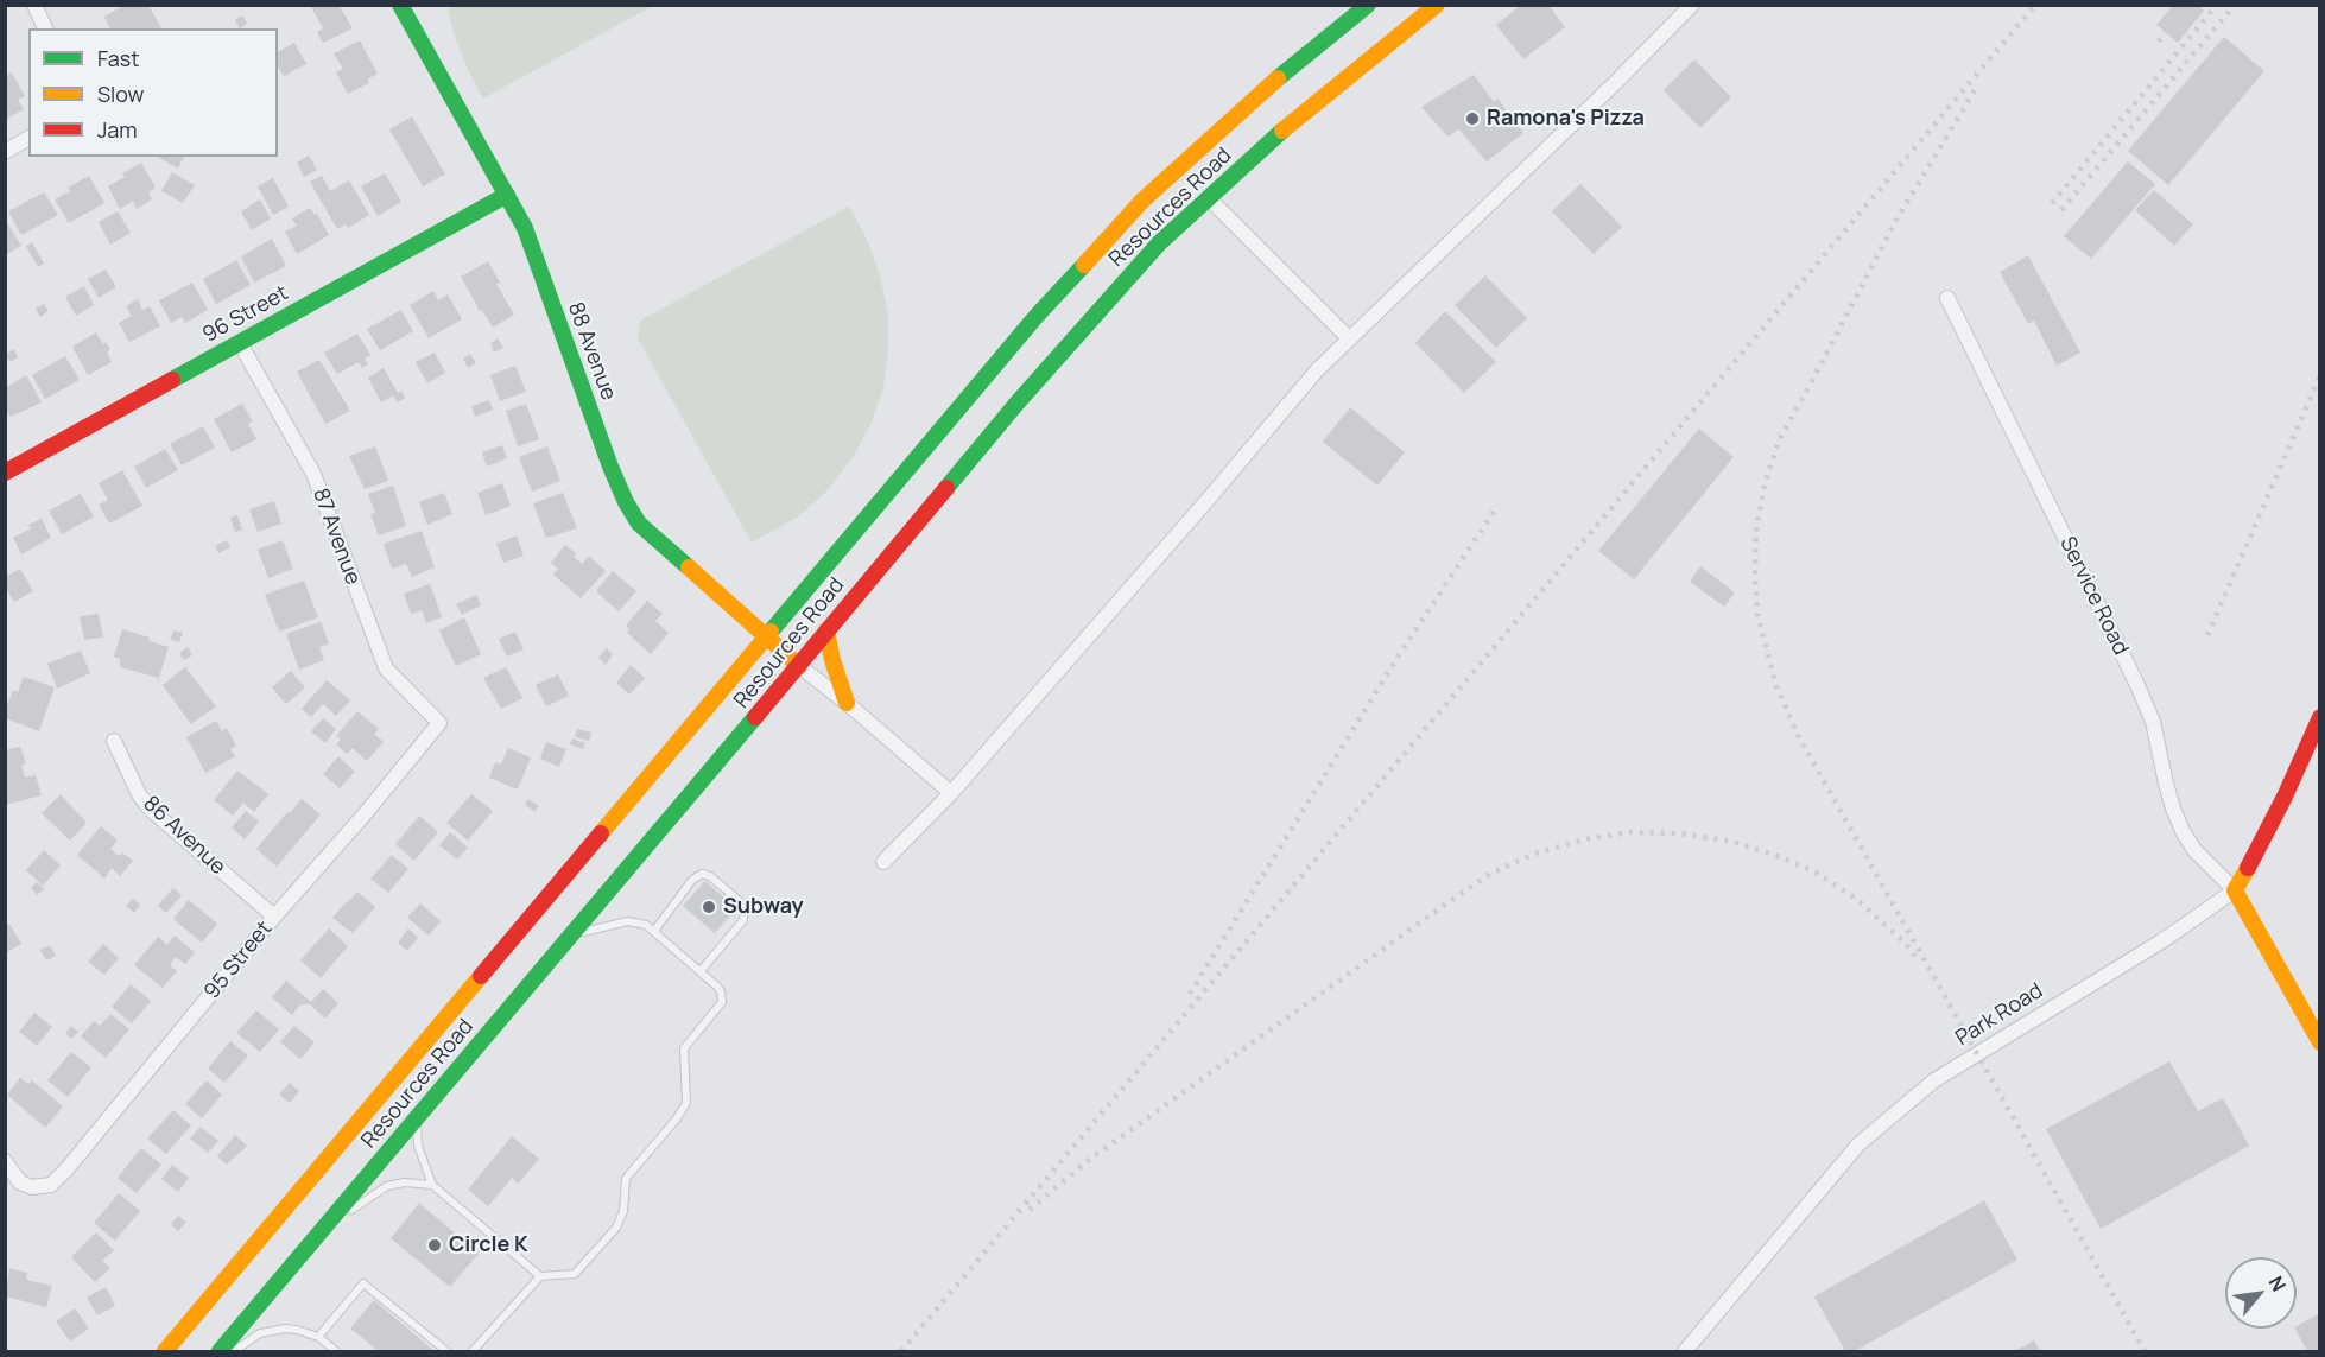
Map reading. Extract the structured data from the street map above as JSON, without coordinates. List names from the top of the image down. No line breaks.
{"streets":{"main road":["Resources Road","96 Street","88 Avenue","Park Road"],"street":["87 Avenue","Service Road","86 Avenue","95 Street"]},"crossings":[["Resources Road","88 Avenue"],["96 Street","88 Avenue"],["96 Street","87 Avenue"],["87 Avenue","95 Street"],["Service Road","Park Road"],["86 Avenue","95 Street"]],"places":["Ramona's Pizza","Subway","Circle K"],"legend":["Fast","Slow","Jam"],"north":"top right"}
